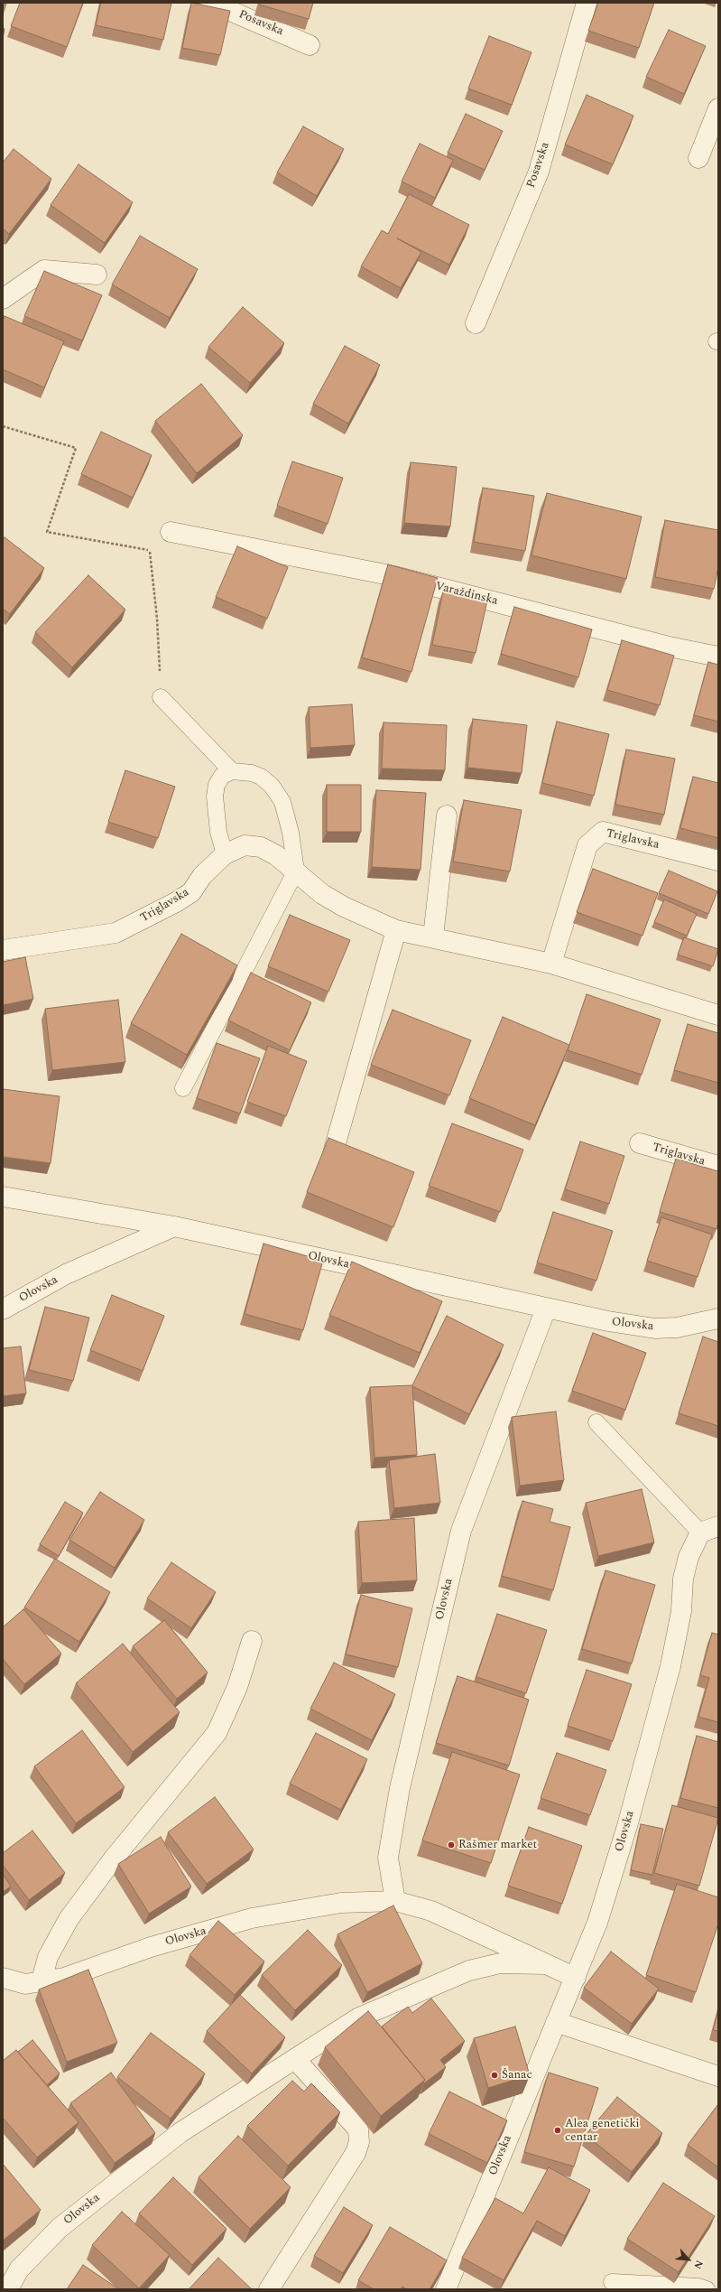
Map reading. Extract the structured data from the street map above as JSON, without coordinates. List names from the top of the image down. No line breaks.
{"streets":{"street":["Posavska","Varaždinska","Triglavska","Olovska"]},"places":["Rašmer market","Šanac","Alea genetički centar"],"north":"bottom right"}
